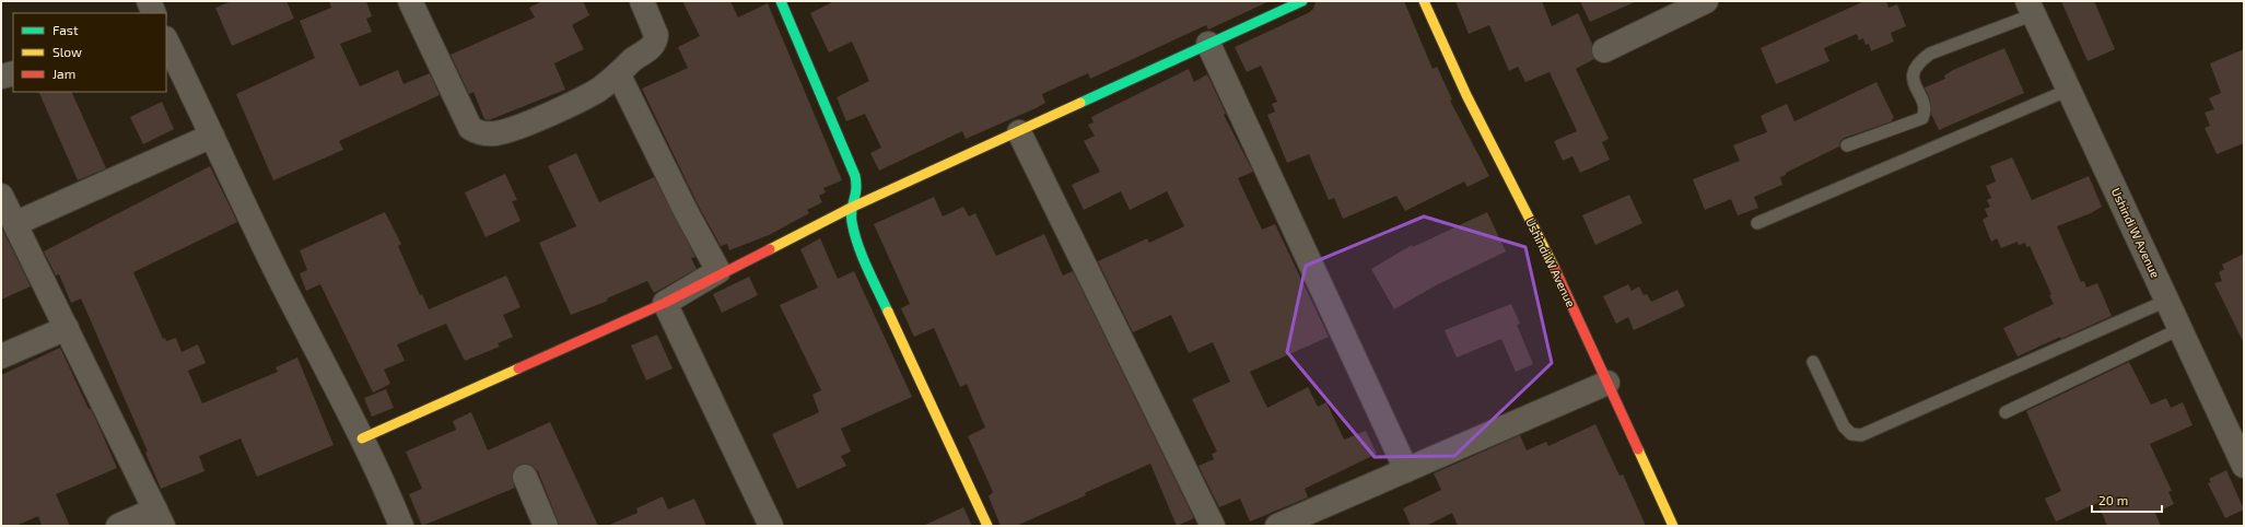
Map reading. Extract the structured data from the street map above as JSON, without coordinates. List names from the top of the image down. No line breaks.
{"streets":{"street":["Ushindi W Avenue"]},"legend":["Fast","Slow","Jam"],"scale_bar":"20 m"}
